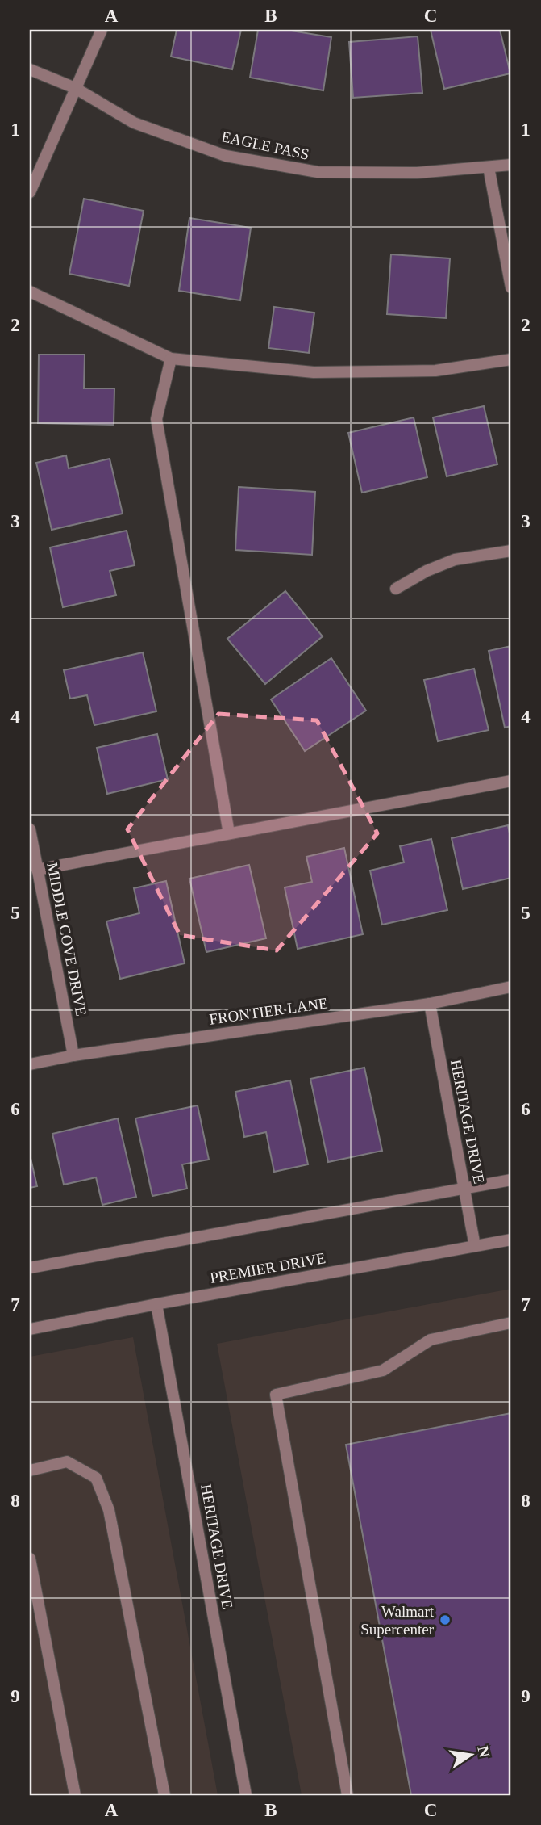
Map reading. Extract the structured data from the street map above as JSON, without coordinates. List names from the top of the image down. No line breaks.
{"streets":{"street":["EAGLE PASS","MIDDLE COVE DRIVE","FRONTIER LANE","HERITAGE DRIVE","PREMIER DRIVE"]},"crossings":[["MIDDLE COVE DRIVE","FRONTIER LANE"],["FRONTIER LANE","HERITAGE DRIVE"],["HERITAGE DRIVE","PREMIER DRIVE"]],"places":["Walmart Supercenter"],"north":"right","grid":{"columns":["A","B","C"],"rows":["1","2","3","4","5","6","7","8","9"]}}
